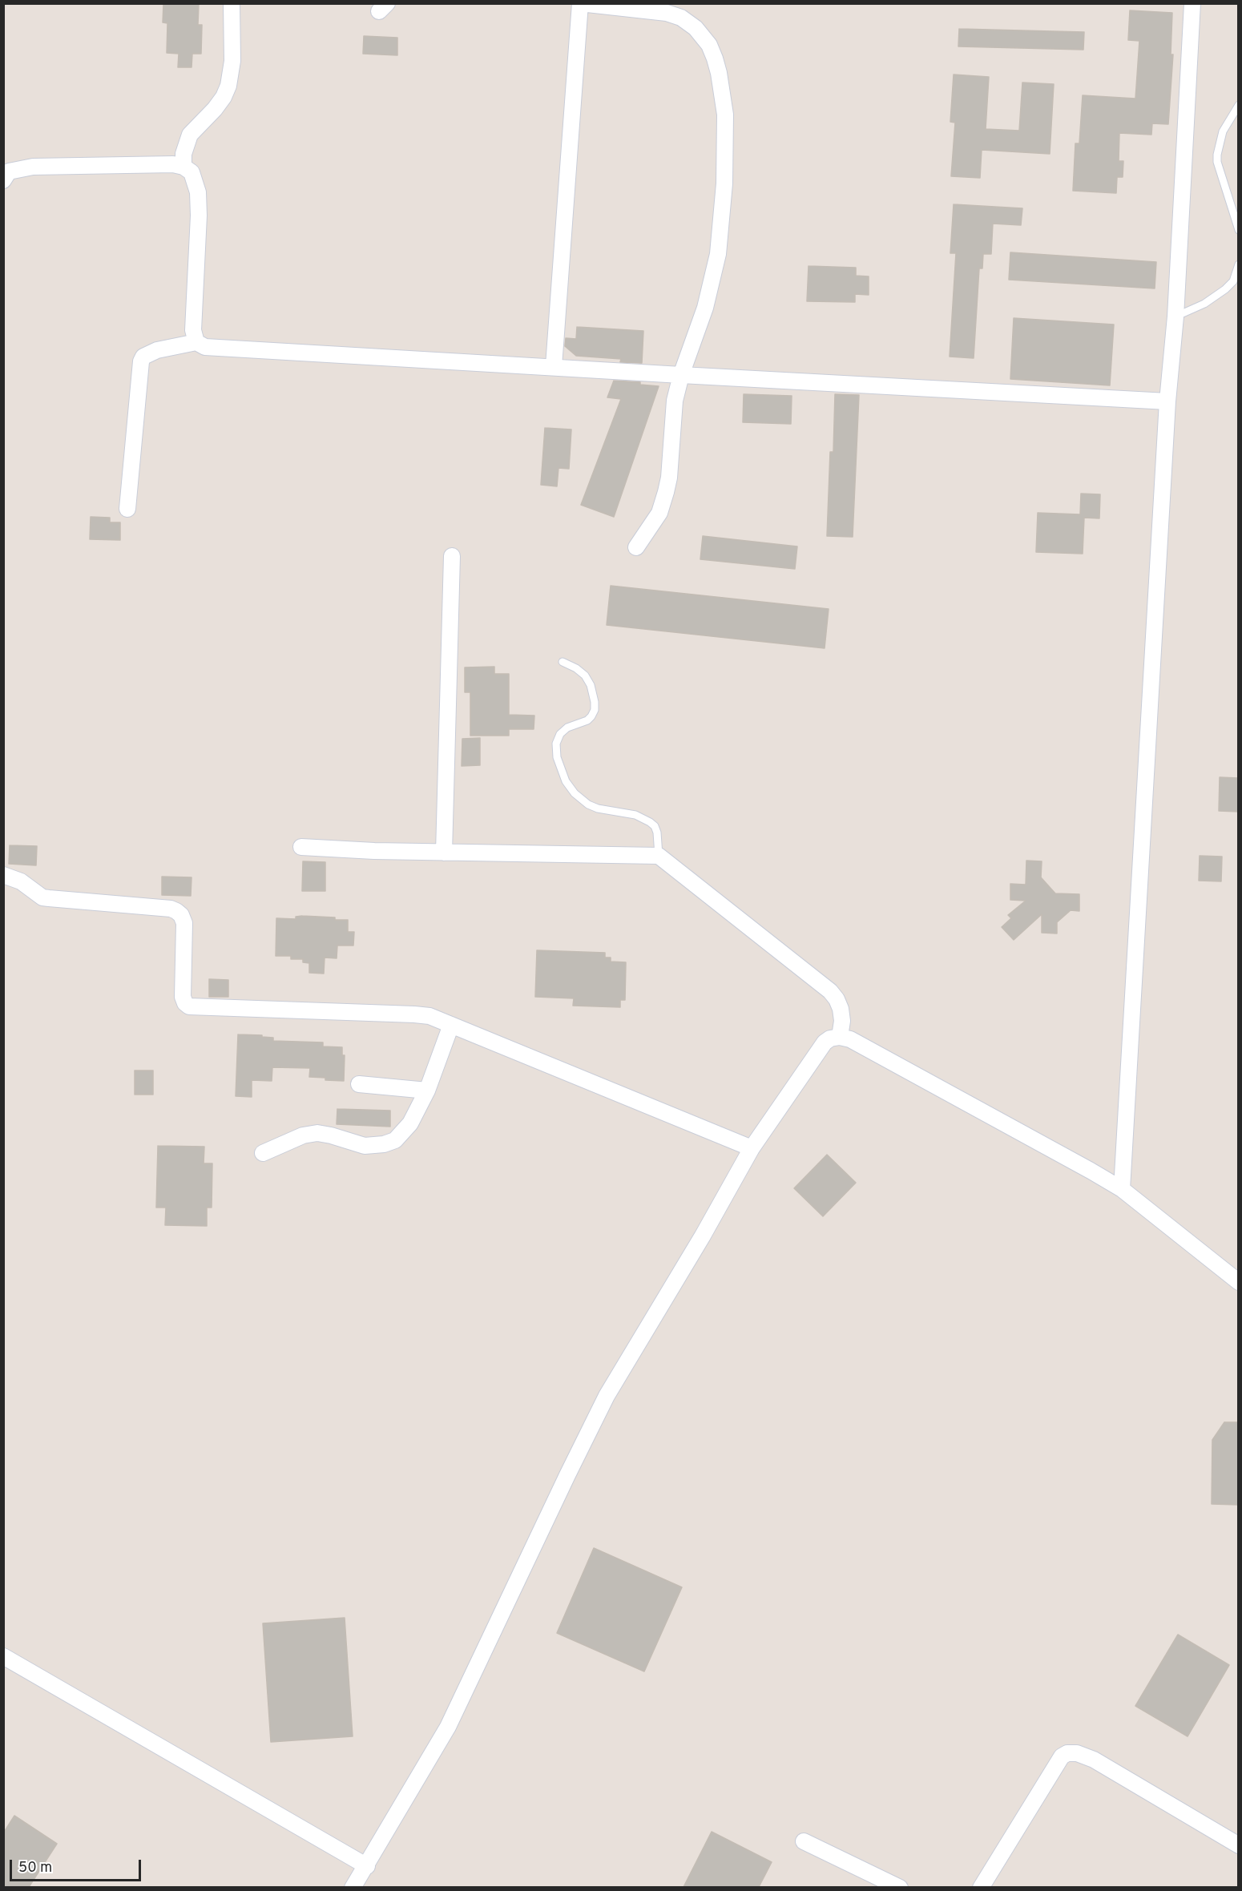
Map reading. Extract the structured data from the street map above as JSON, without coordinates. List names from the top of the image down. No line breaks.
{"scale_bar":"50 m"}
